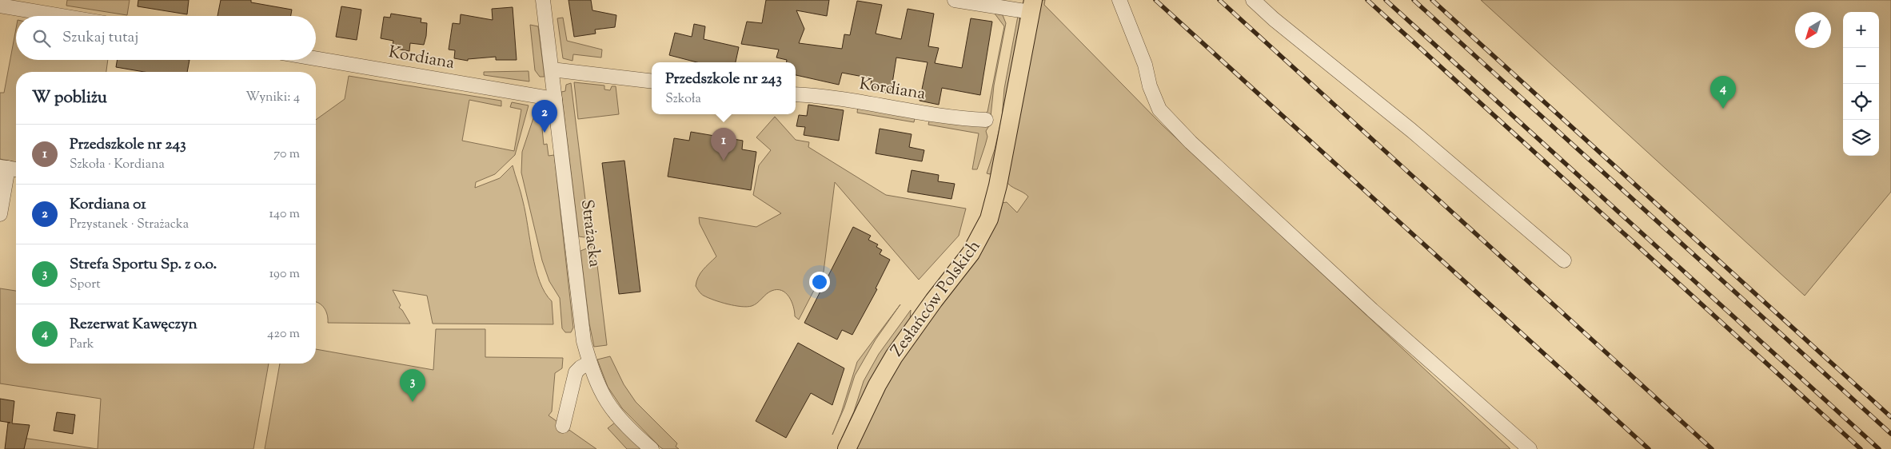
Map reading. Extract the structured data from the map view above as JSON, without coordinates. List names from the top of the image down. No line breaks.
{"streets":{"main road":["Zesłańców Polskich"],"street":["Kordiana","Strażacka"]},"crossings":[["Kordiana","Strażacka"]],"north":"bottom left","page":{"map_buttons":["+","−"],"search":"Szukaj tutaj","popup":["Przedszkole nr 243","Szkoła"],"heading":["W pobliżu","Wyniki: 4"],"pins":["4","2","1","3"],"list":[{"mark":"1","name":"Przedszkole nr 243","note":"Szkoła · Kordiana","value":"70 m"},{"mark":"2","name":"Kordiana 01","note":"Przystanek · Strażacka","value":"140 m"},{"mark":"3","name":"Strefa Sportu Sp. z o.o.","note":"Sport","value":"190 m"},{"mark":"4","name":"Rezerwat Kawęczyn","note":"Park","value":"420 m"}]}}
